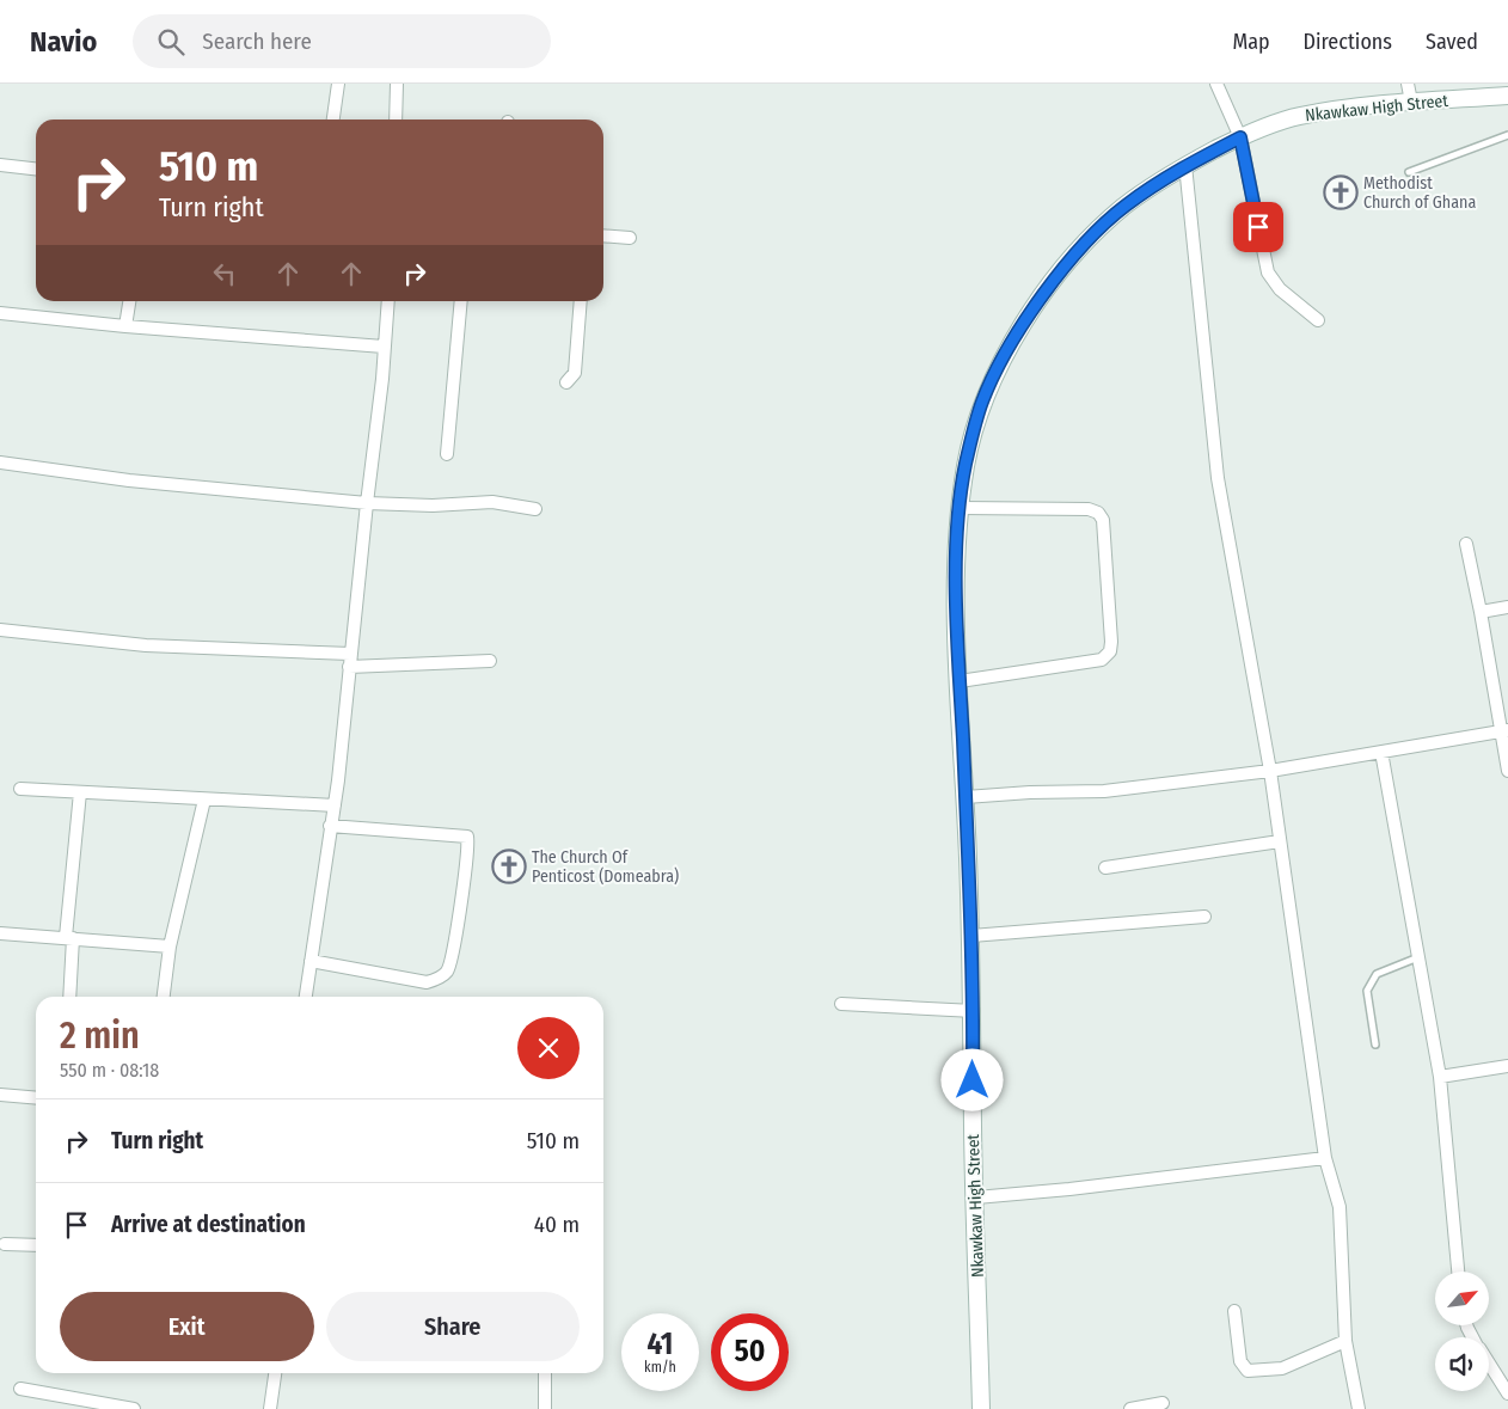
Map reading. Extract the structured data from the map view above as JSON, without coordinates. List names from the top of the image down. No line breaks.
{"streets":{"main road":["Nkawkaw High Street"]},"places":{"church":["Methodist Church of Ghana","The Church Of Penticost (Domeabra)"]},"north":"top right","page":{"header":"Navio","search":"Search here","nav":["Map","Directions","Saved"],"turn":["510 m","Turn right"],"heading":["2 min","550 m · 08:18"],"list":[{"name":"Turn right","value":"510 m"},{"name":"Arrive at destination","value":"40 m"}],"buttons":["Exit","Share"],"speed":"41 km/h","limit":"50"}}
